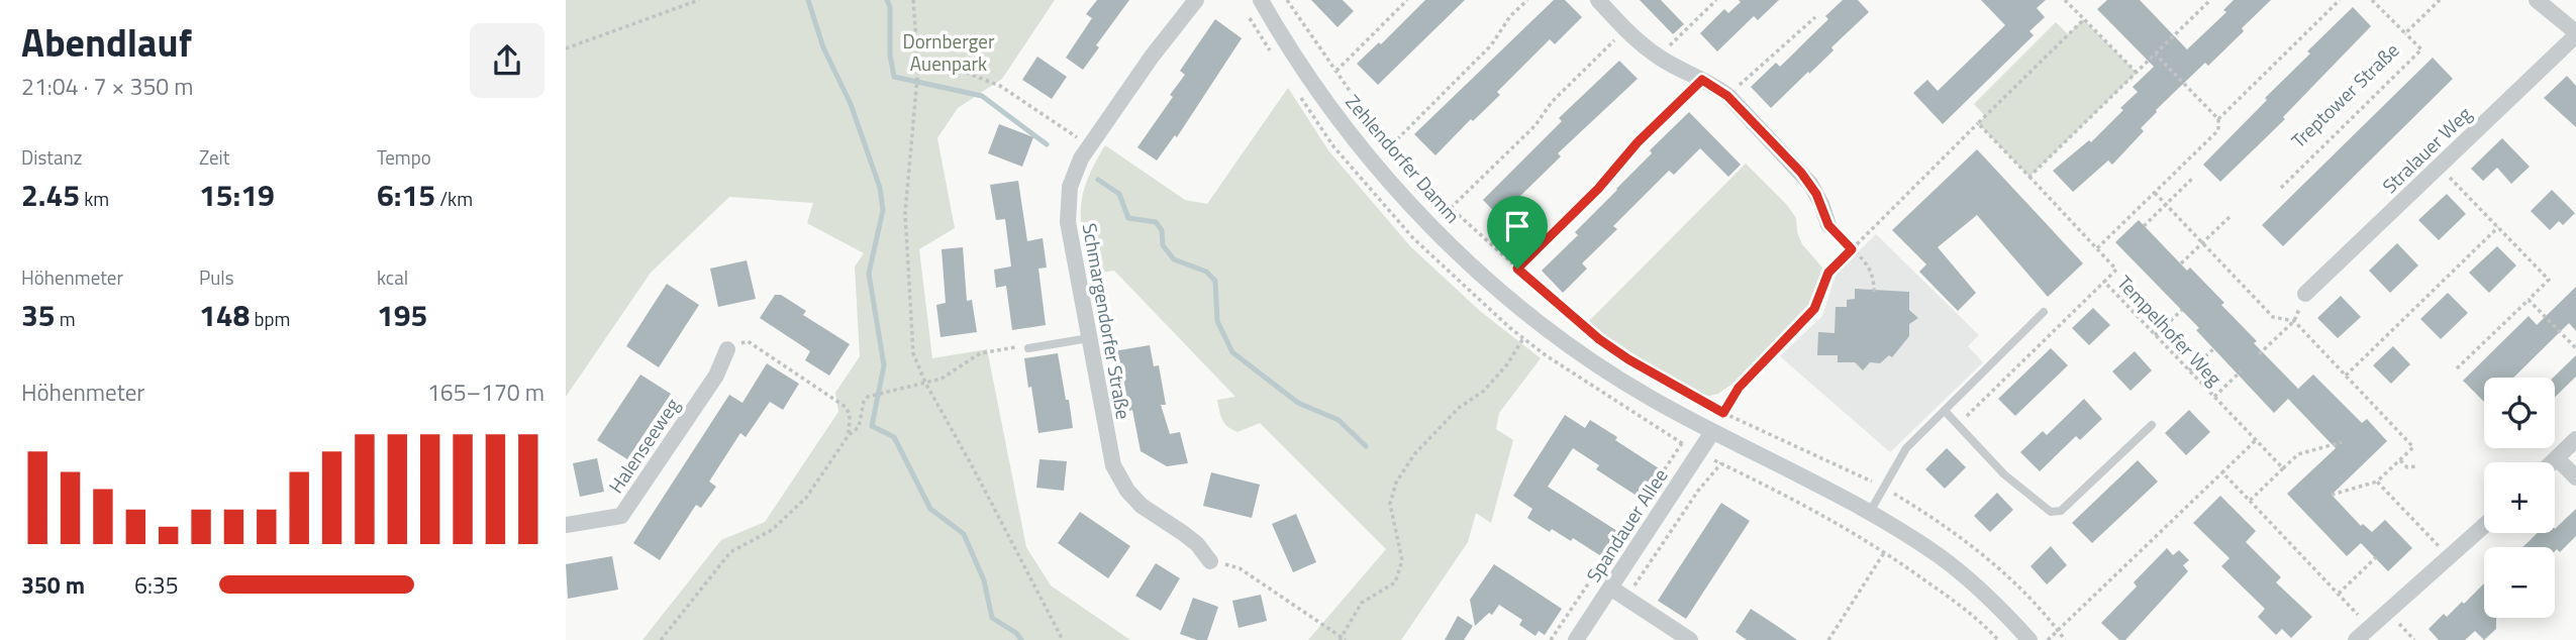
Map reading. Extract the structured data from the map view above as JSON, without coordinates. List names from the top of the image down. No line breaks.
{"streets":{"street":["Stralauer Weg","Zehlendorfer Damm","Schmargendorfer Straße","Halenseeweg","Spandauer Allee"],"path":["Treptower Straße","Tempelhofer Weg"]},"crossings":[["Zehlendorfer Damm","Spandauer Allee"]],"parks":["Dornberger Auenpark"],"page":{"heading":["Abendlauf","21:04 · 7 × 350 m"],"stats":[["Distanz","2.45 km"],["Zeit","15:19"],["Tempo","6:15 /km"],["Höhenmeter","35 m"],["Puls","148 bpm"],["kcal","195"]],"chart":["Höhenmeter","165–170 m"],"map_buttons":["+","−"],"list":[{"name":"350 m","note":"6:35"}]}}
